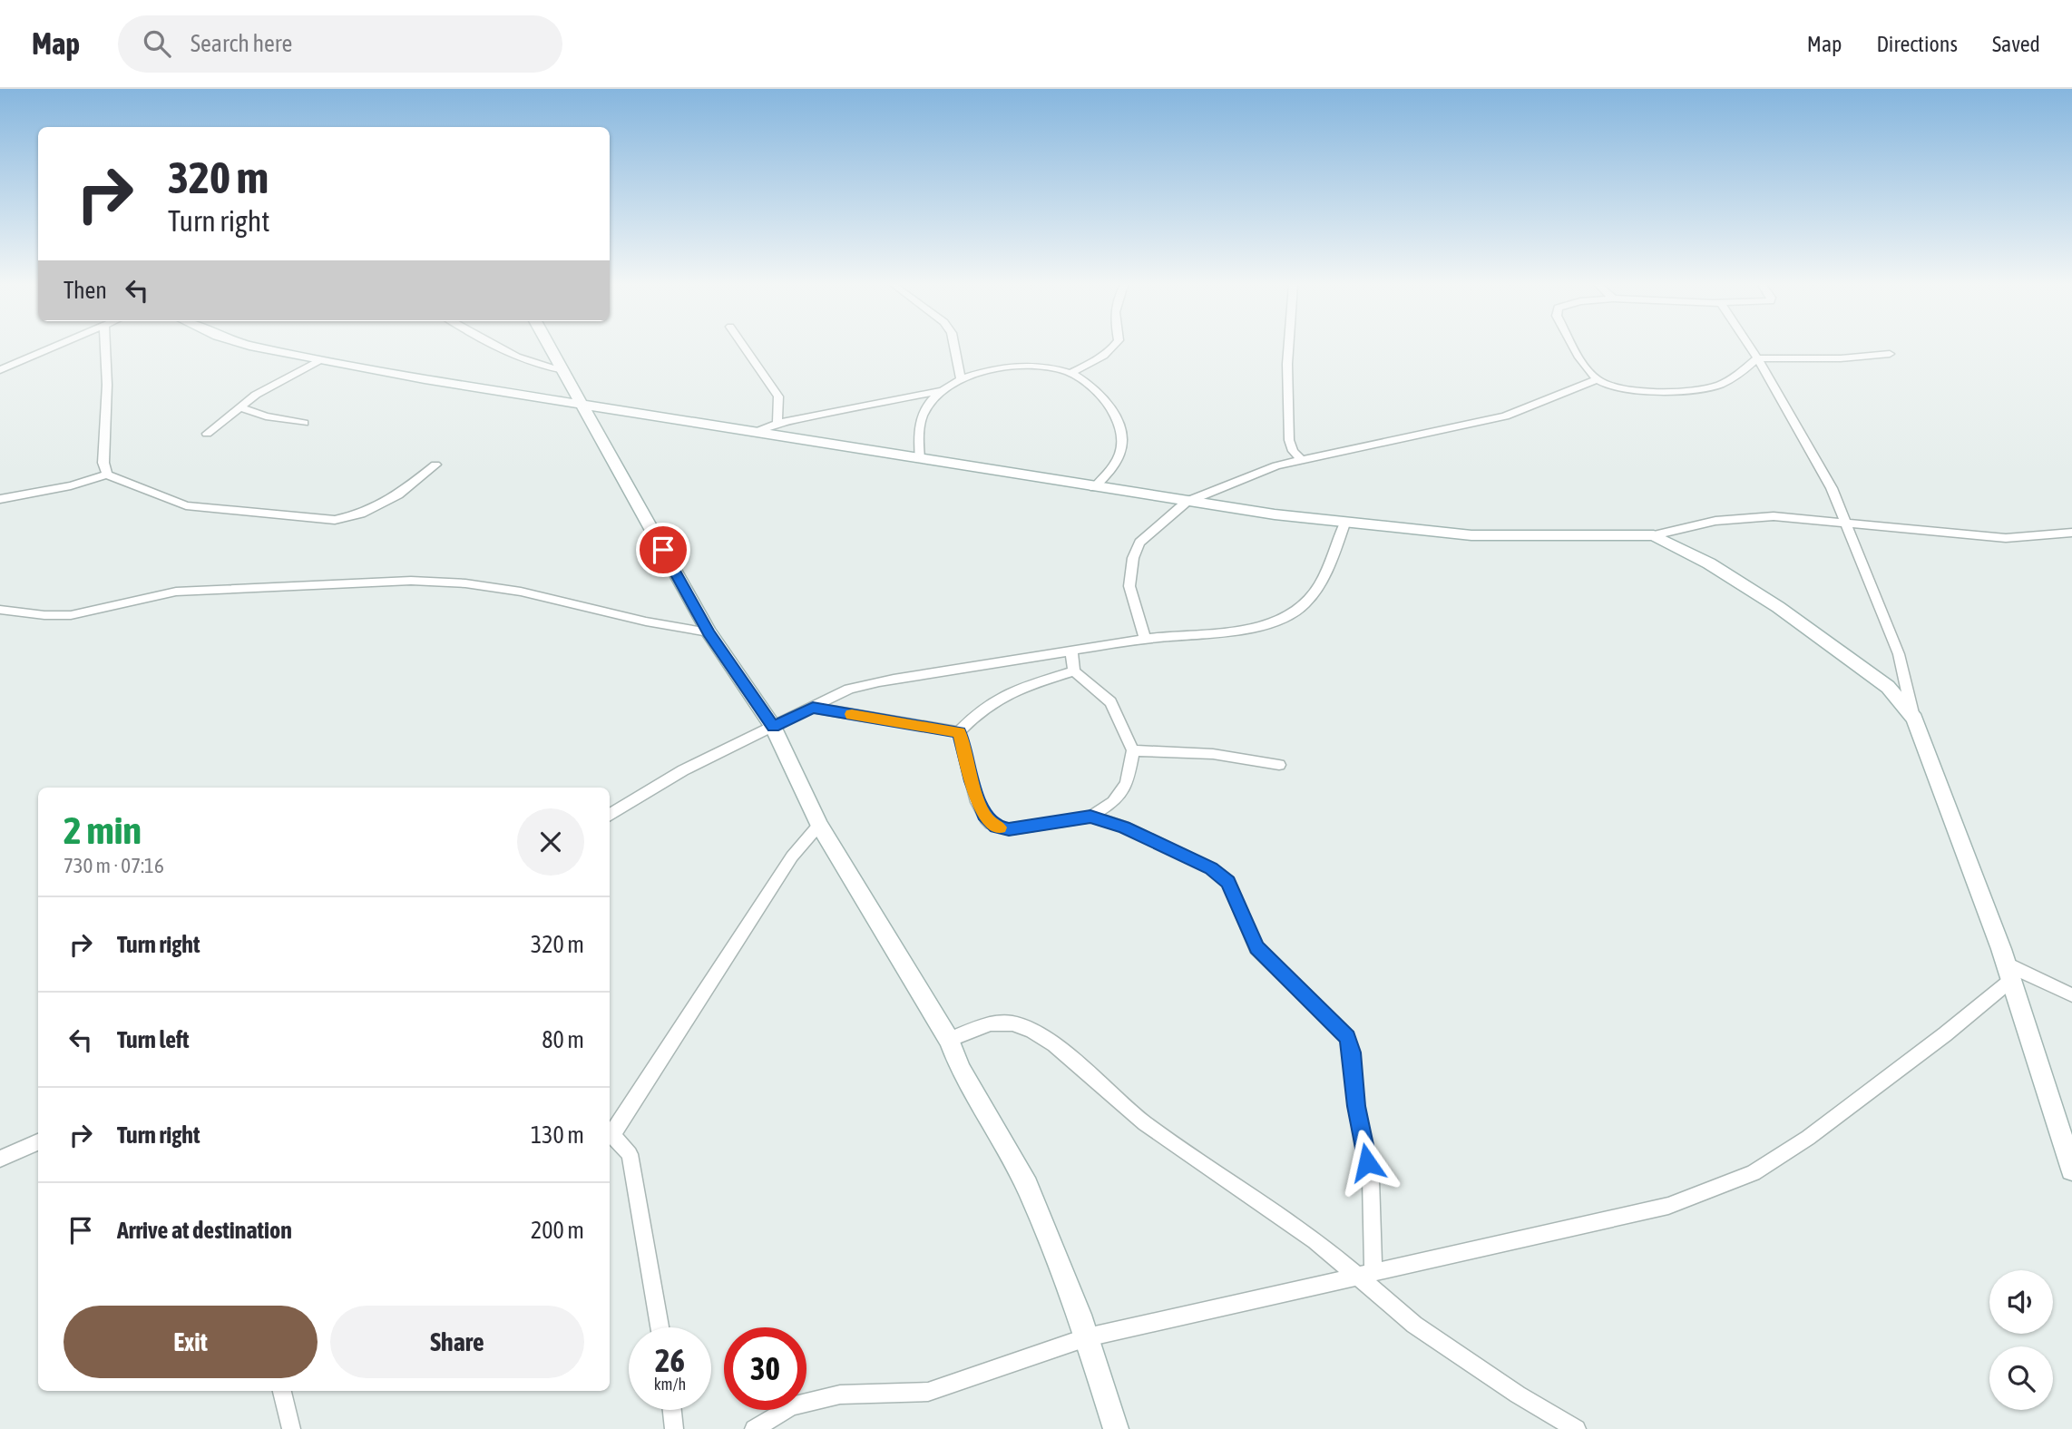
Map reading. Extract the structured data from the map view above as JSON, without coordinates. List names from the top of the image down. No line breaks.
{"page":{"header":"Map","search":"Search here","nav":["Map","Directions","Saved"],"turn":["320 m","Turn right"],"then":"Then","heading":["2 min","730 m · 07:16"],"list":[{"name":"Turn right","value":"320 m"},{"name":"Turn left","value":"80 m"},{"name":"Turn right","value":"130 m"},{"name":"Arrive at destination","value":"200 m"}],"buttons":["Exit","Share"],"speed":"26 km/h","limit":"30"}}
